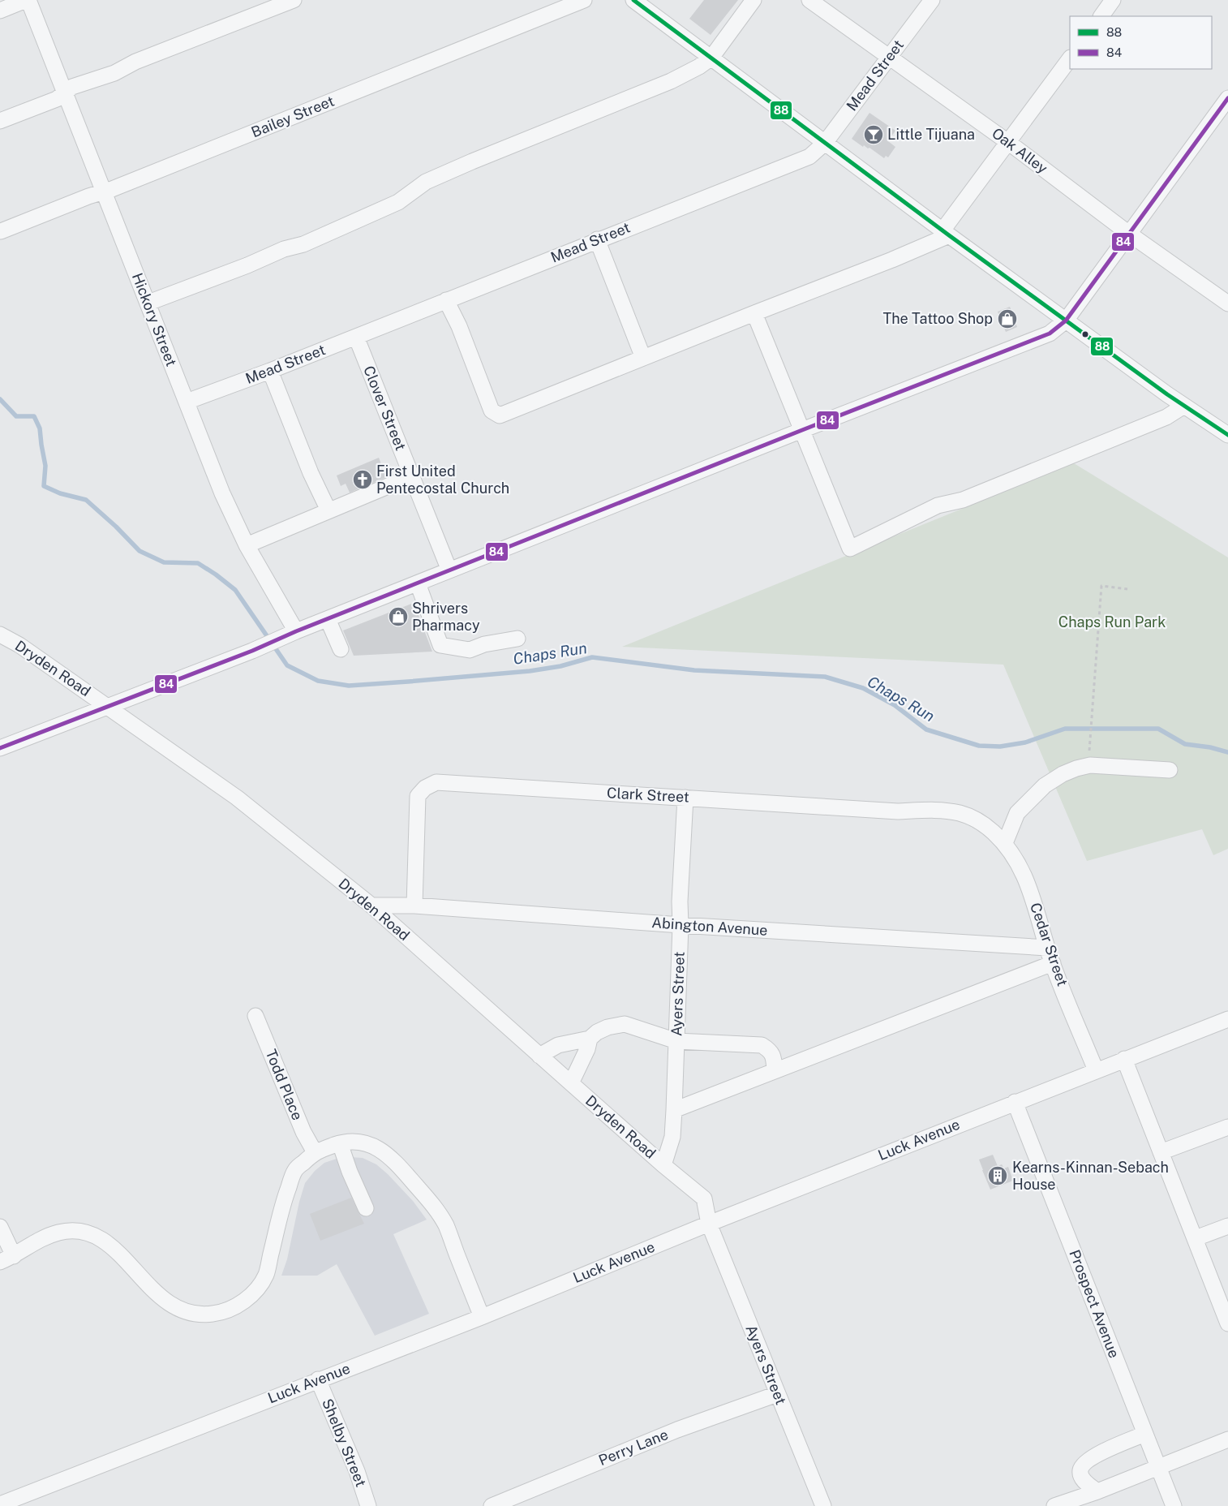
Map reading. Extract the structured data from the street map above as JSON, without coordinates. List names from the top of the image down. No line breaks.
{"streets":{"street":["Mead Street","Bailey Street","Oak Alley","Hickory Street","Clover Street","Dryden Road","Clark Street","Abington Avenue","Cedar Street","Ayers Street","Todd Place","Luck Avenue","Prospect Avenue","Shelby Street","Perry Lane"]},"crossings":[["Mead Street","Oak Alley"],["Mead Street","Hickory Street"],["Mead Street","Clover Street"],["Bailey Street","Hickory Street"],["Dryden Road","Abington Avenue"],["Dryden Road","Ayers Street"],["Dryden Road","Luck Avenue"],["Clark Street","Abington Avenue"],["Clark Street","Cedar Street"],["Clark Street","Ayers Street"],["Abington Avenue","Cedar Street"],["Abington Avenue","Ayers Street"],["Cedar Street","Luck Avenue"],["Ayers Street","Luck Avenue"],["Ayers Street","Perry Lane"],["Luck Avenue","Prospect Avenue"],["Luck Avenue","Shelby Street"]],"water":["Chaps Run"],"parks":["Chaps Run Park"],"places":{"bar":["Little Tijuana"],"shop":["The Tattoo Shop","Shrivers Pharmacy"],"church":["First United Pentecostal Church"],"building":["Kearns-Kinnan-Sebach House"]},"lines":["transit line 88","transit line 84"],"legend":["88","84"]}
